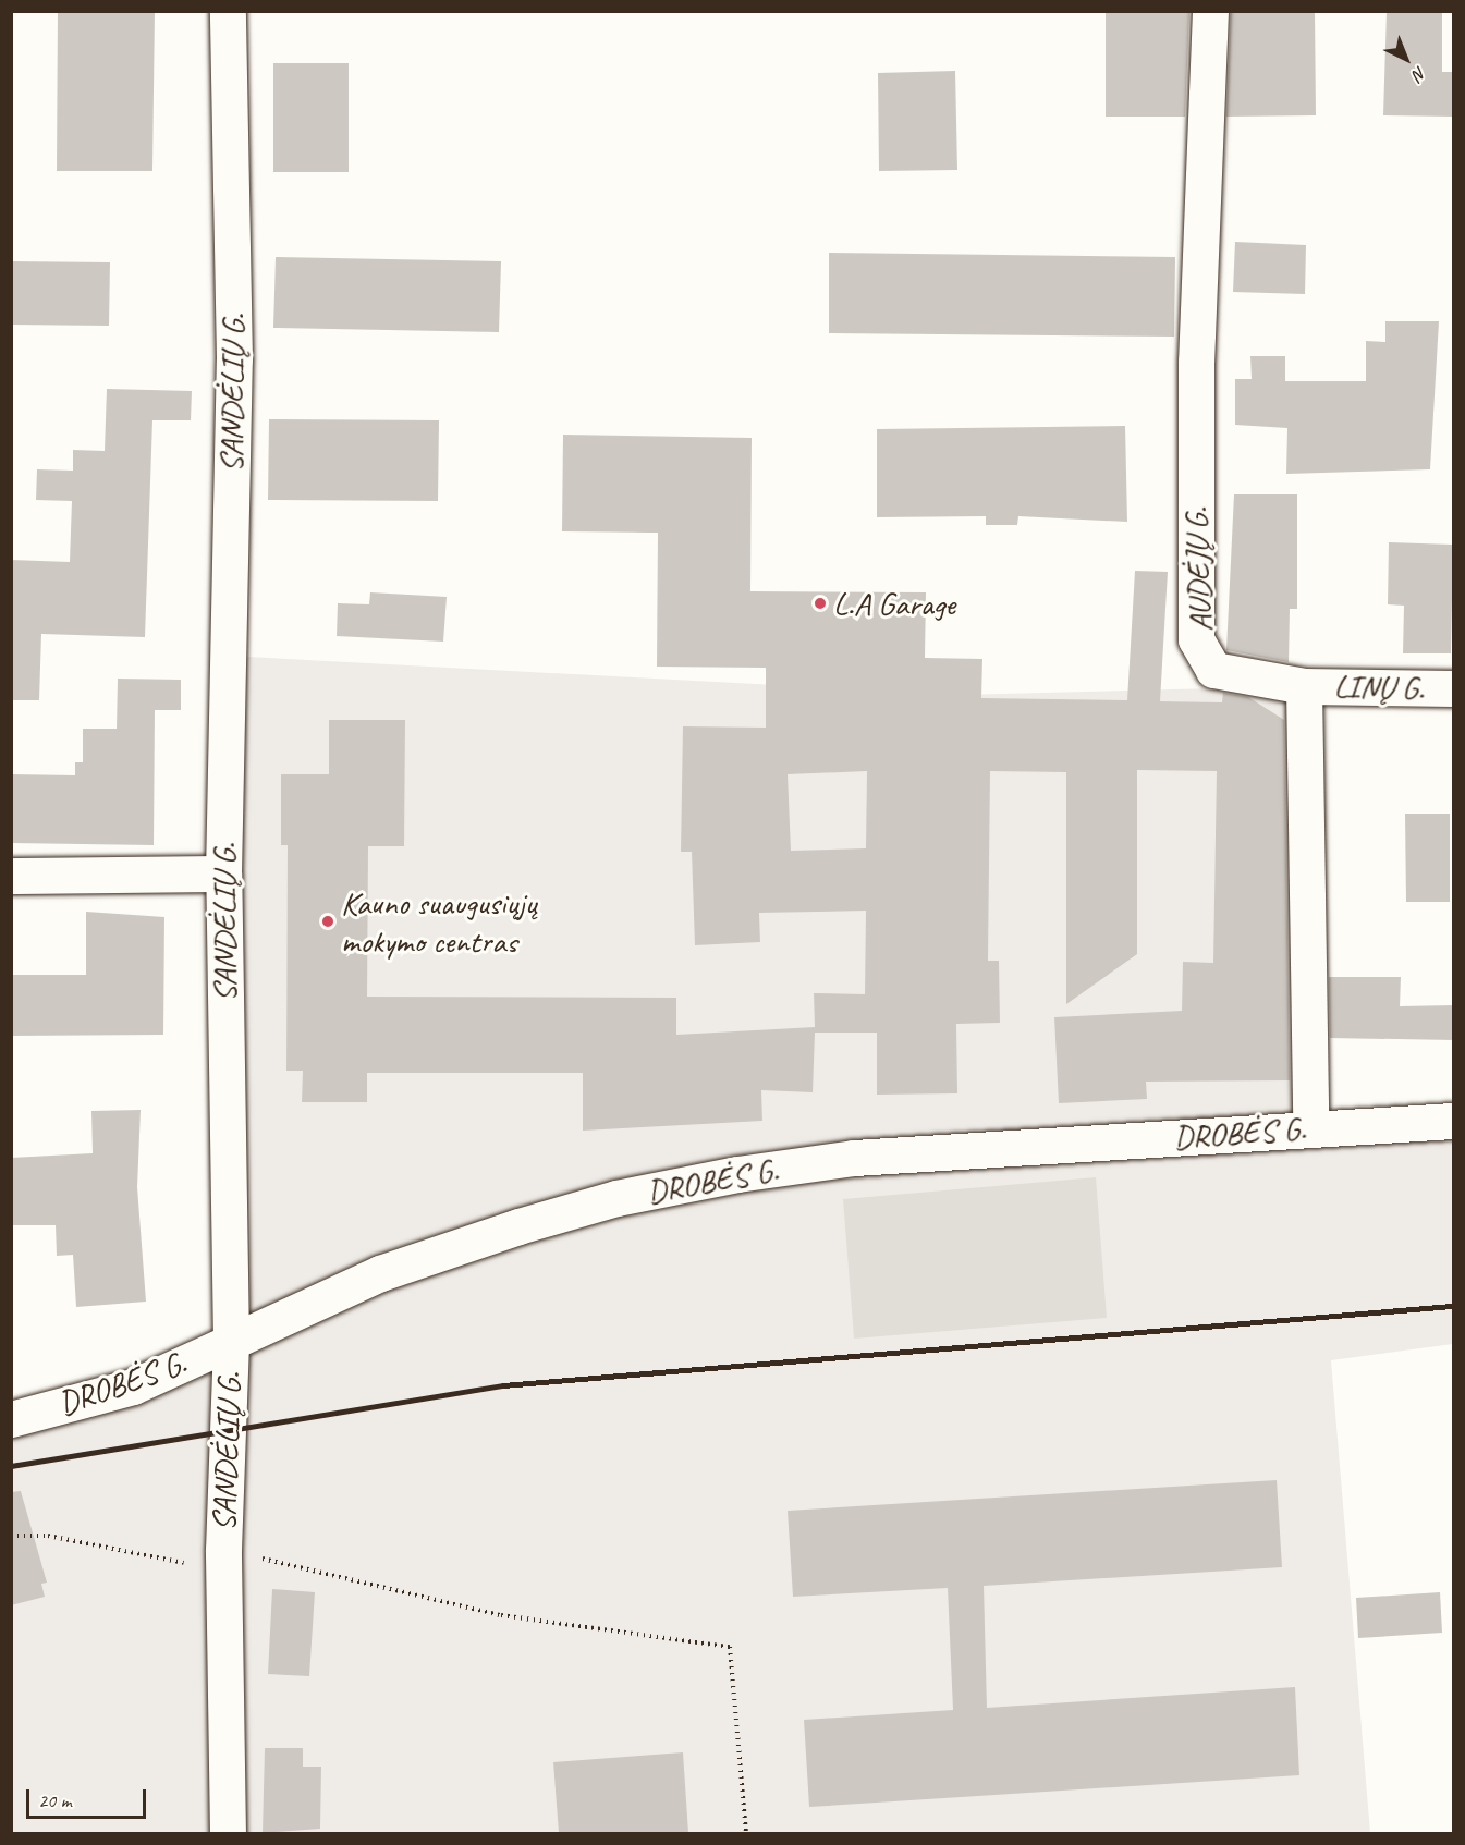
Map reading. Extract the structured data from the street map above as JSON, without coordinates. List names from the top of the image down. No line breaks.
{"streets":{"street":["SANDĖLIŲ G.","AUDĖJŲ G.","LINŲ G.","DROBĖS G."]},"crossings":[["SANDĖLIŲ G.","DROBĖS G."],["AUDĖJŲ G.","LINŲ G."]],"places":["L.A Garage","Kauno suaugusiųjų mokymo centras"],"scale_bar":"20 m","north":"bottom right"}
